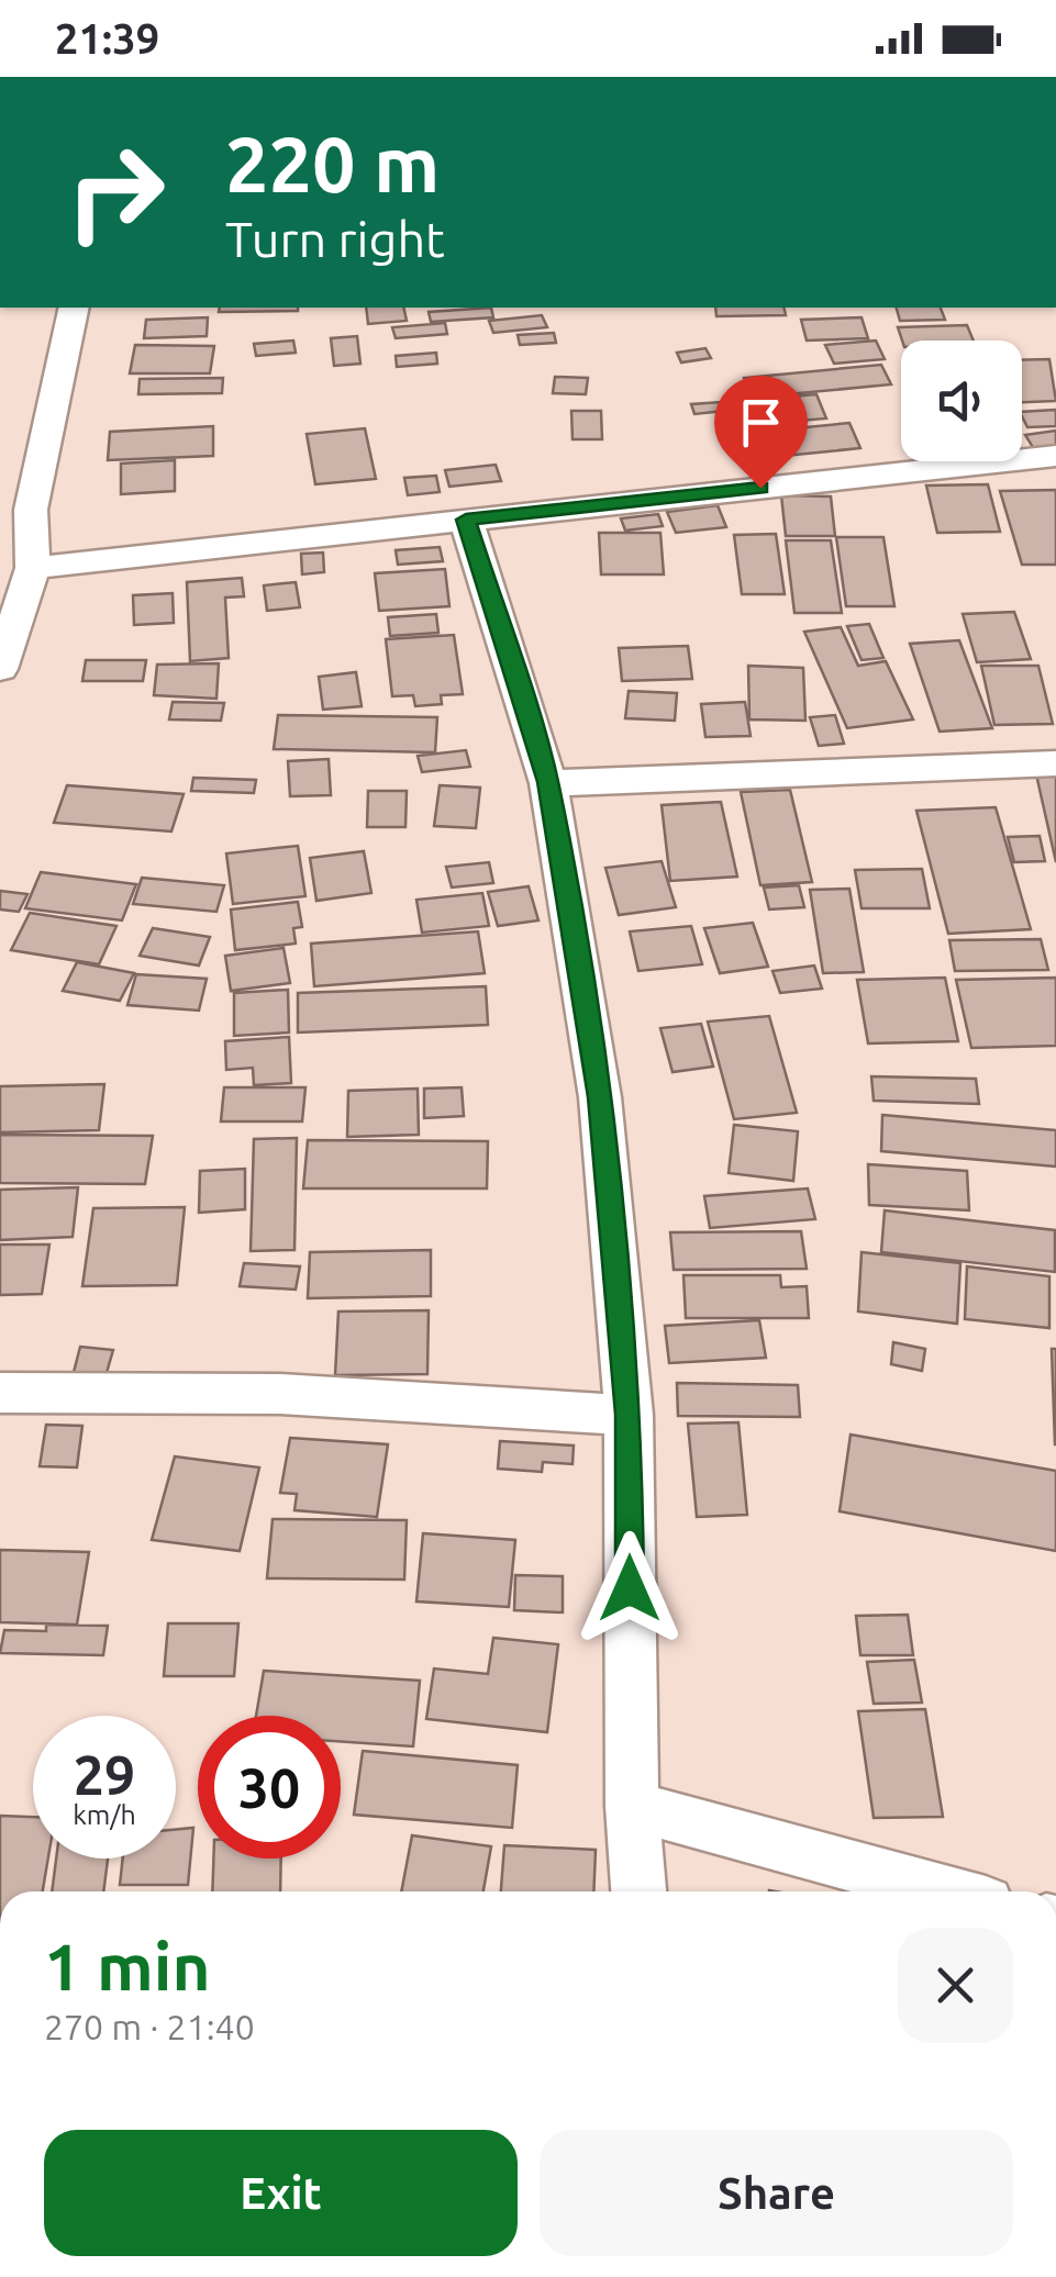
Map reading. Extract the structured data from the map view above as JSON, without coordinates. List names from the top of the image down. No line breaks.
{"page":{"status":"21:39","turn":["220 m","Turn right"],"speed":"29 km/h","limit":"30","heading":["1 min","270 m · 21:40"],"buttons":["Exit","Share"]}}
